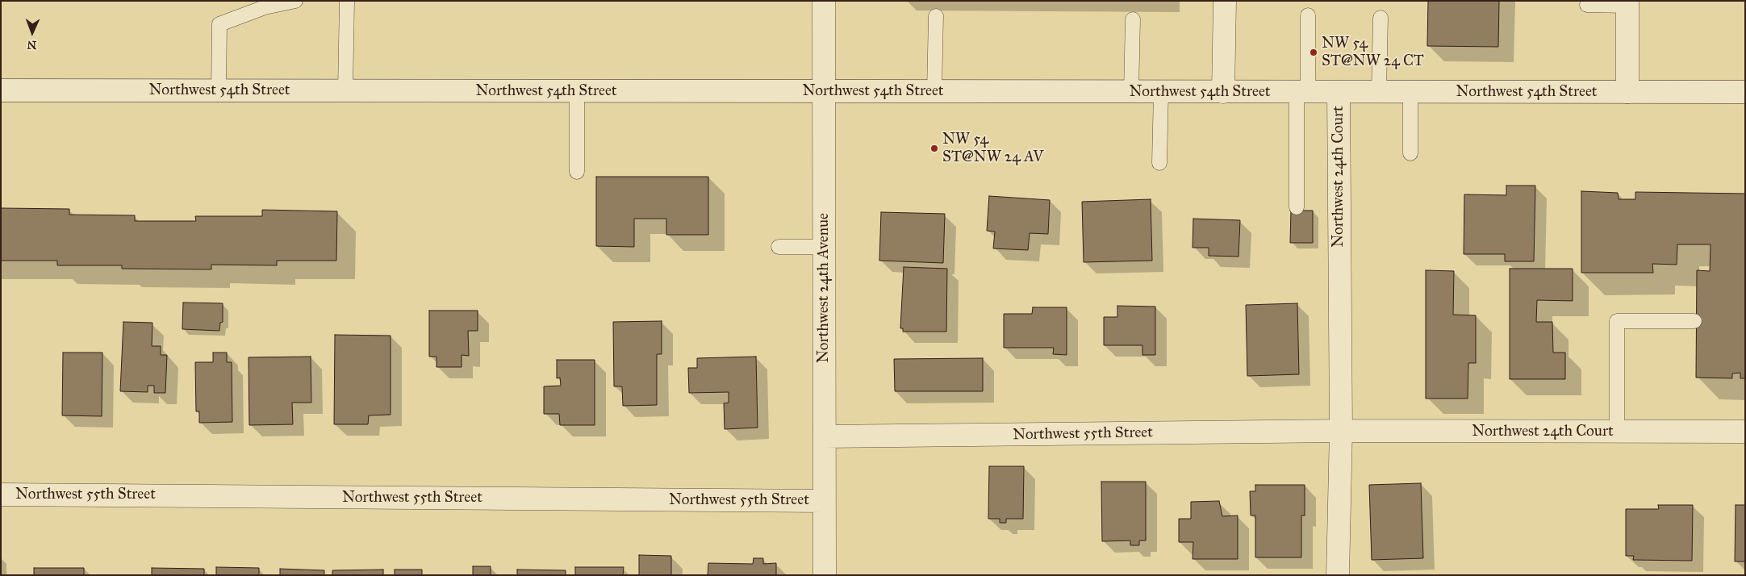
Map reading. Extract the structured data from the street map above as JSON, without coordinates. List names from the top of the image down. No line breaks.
{"streets":{"street":["Northwest 54th Street","Northwest 24th Court","Northwest 24th Avenue","Northwest 55th Street"]},"crossings":[["Northwest 54th Street","Northwest 24th Court"],["Northwest 54th Street","Northwest 24th Avenue"],["Northwest 24th Court","Northwest 55th Street"],["Northwest 24th Avenue","Northwest 55th Street"]],"places":["NW 54 ST@NW 24 CT","NW 54 ST@NW 24 AV"],"north":"bottom"}
